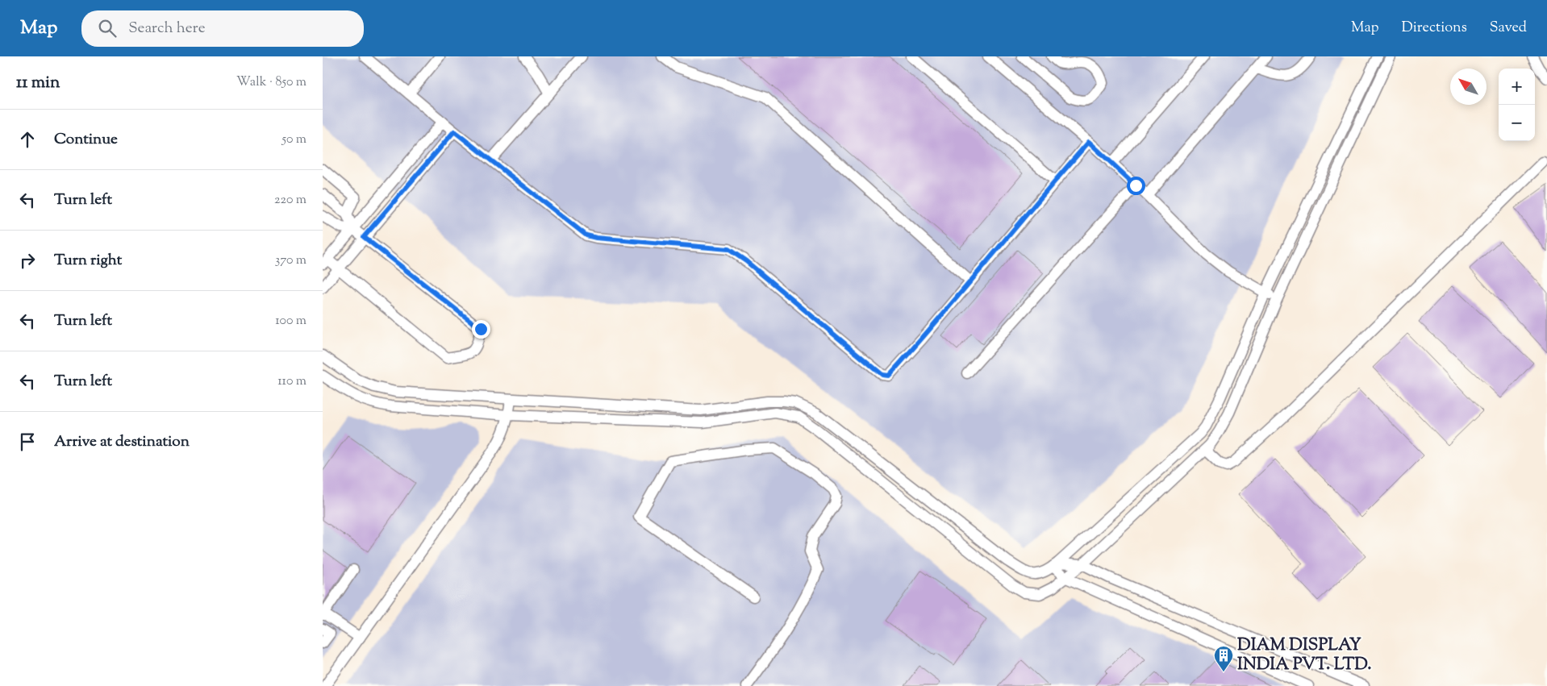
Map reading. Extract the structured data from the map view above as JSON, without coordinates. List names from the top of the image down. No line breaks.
{"places":{"building":["DIAM DISPLAY INDIA PVT. LTD."]},"north":"top left","page":{"header":"Map","search":"Search here","nav":["Map","Directions","Saved"],"heading":["11 min","Walk · 850 m"],"map_buttons":["+","−"],"list":[["Continue","50 m"],["Turn left","220 m"],["Turn right","370 m"],["Turn left","100 m"],["Turn left","110 m"],"Arrive at destination"]}}
